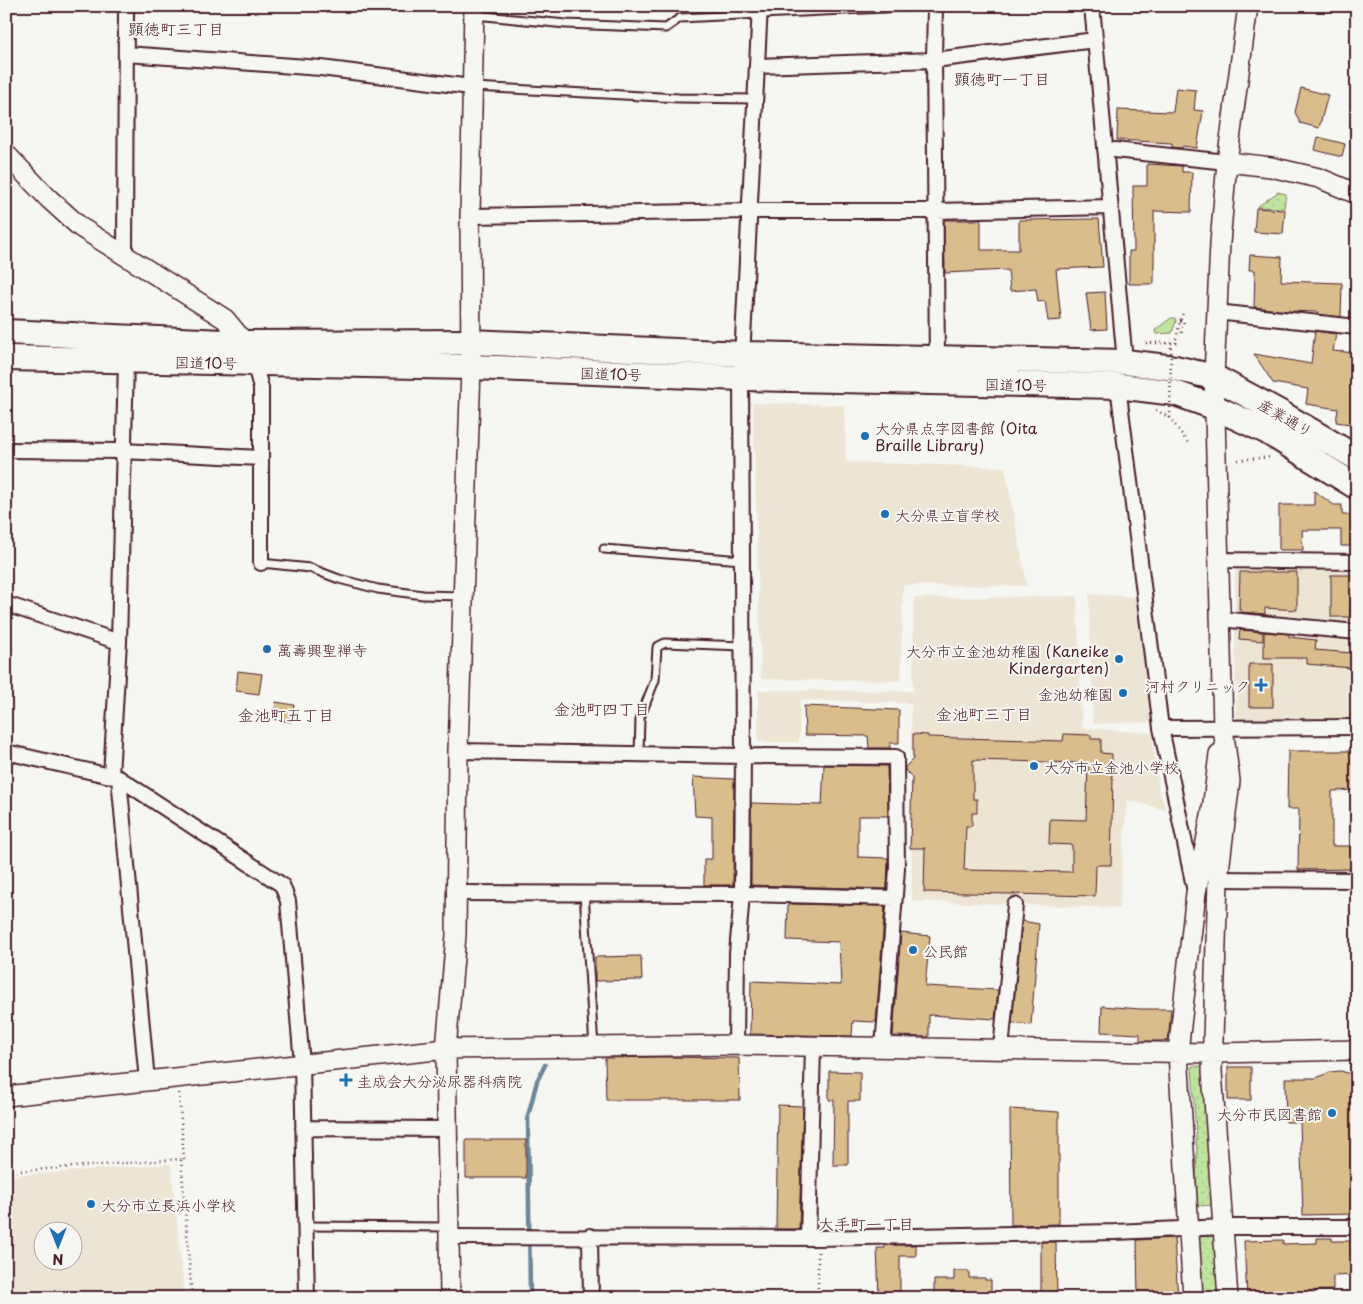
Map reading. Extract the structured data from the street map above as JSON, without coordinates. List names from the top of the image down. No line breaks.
{"streets":{"highway":["国道10号","産業通り"]},"crossings":[["国道10号","産業通り"]],"districts":["顕徳町三丁目","顕徳町一丁目","金池町四丁目","金池町三丁目","金池町五丁目","大手町一丁目"],"places":{"other":["大分県点字図書館 (Oita Braille Library)","大分県立盲学校","萬壽興聖禅寺","大分市立金池幼稚園 (Kaneike Kindergarten)","金池幼稚園","大分市立金池小学校","公民館","大分市民図書館","大分市立長浜小学校"],"health":["河村クリニック","圭成会大分泌尿器科病院"]},"north":"bottom"}
